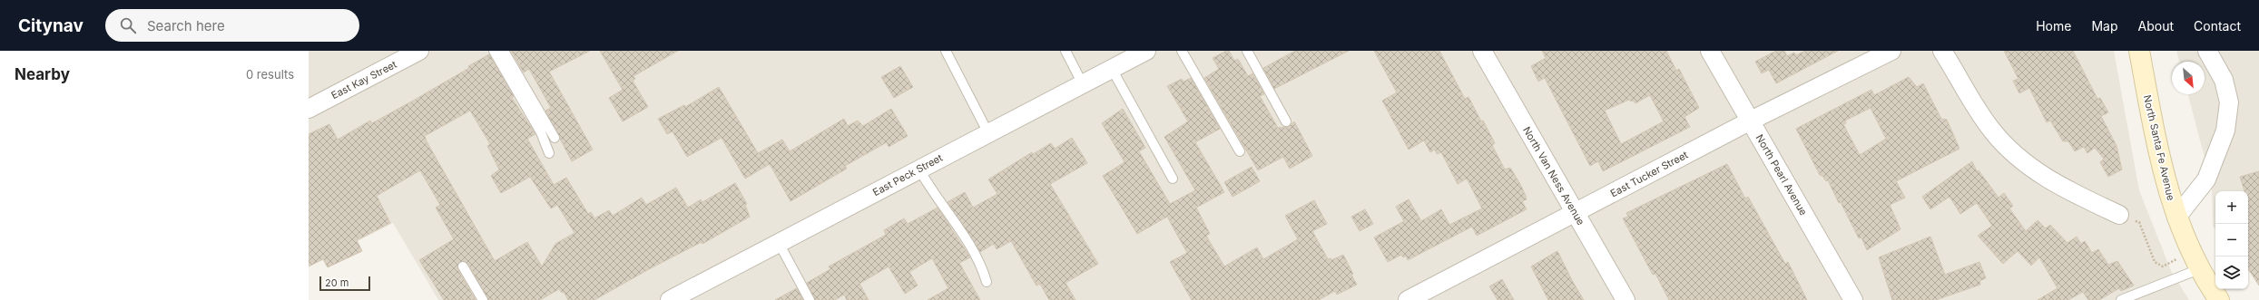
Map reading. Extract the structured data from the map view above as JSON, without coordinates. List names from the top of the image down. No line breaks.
{"streets":{"main road":["North Santa Fe Avenue"],"street":["East Kay Street","East Tucker Street","East Peck Street","North Pearl Avenue","North Van Ness Avenue"]},"crossings":[["East Tucker Street","North Pearl Avenue"],["East Tucker Street","North Van Ness Avenue"]],"scale_bar":"20 m","north":"bottom right","page":{"header":"Citynav","search":"Search here","nav":["Home","Map","About","Contact"],"heading":["Nearby","0 results"],"map_buttons":["+","−"],"scale":"20 m"}}
